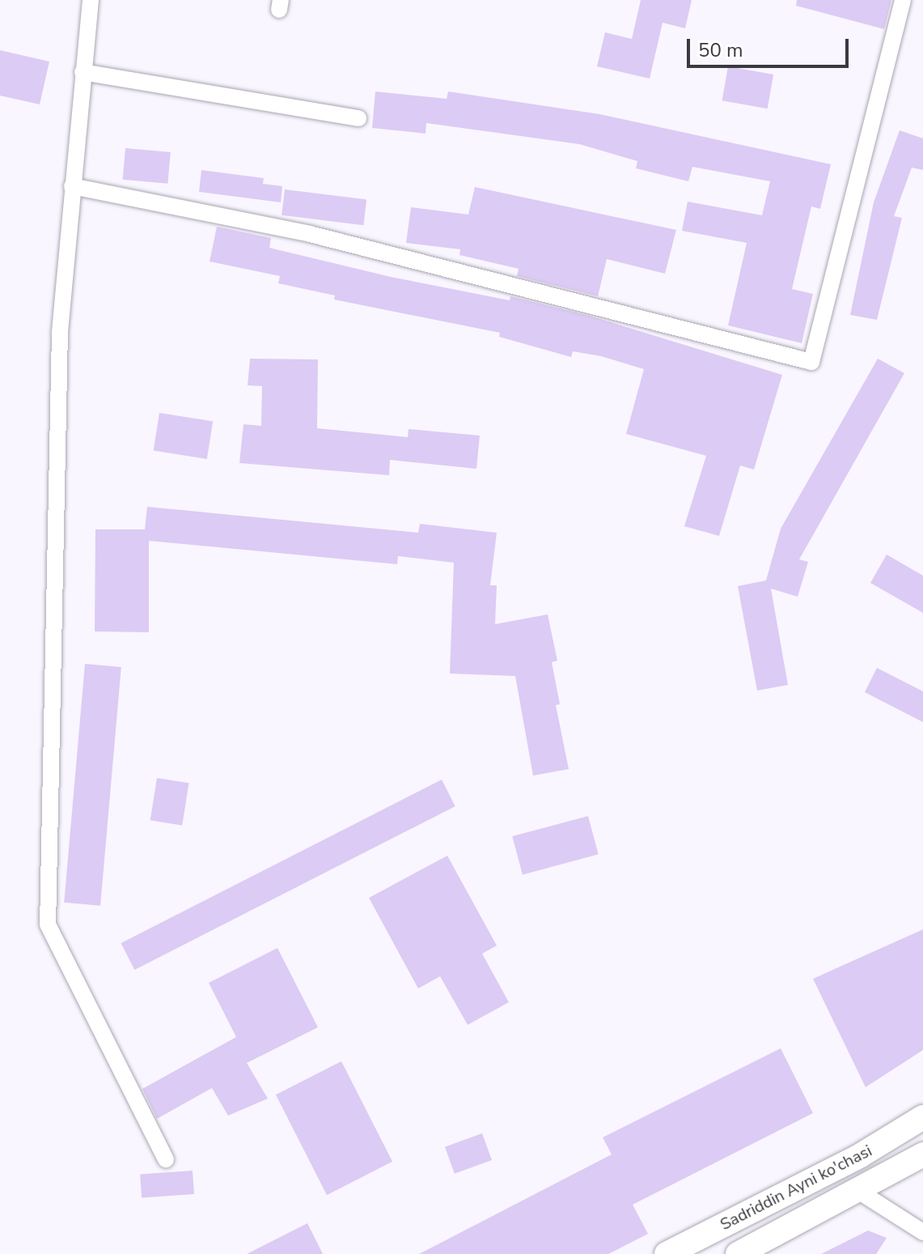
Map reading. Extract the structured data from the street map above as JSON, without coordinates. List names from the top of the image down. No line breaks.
{"streets":{"main road":["Sadriddin Ayni ko'chasi"]},"scale_bar":"50 m"}
